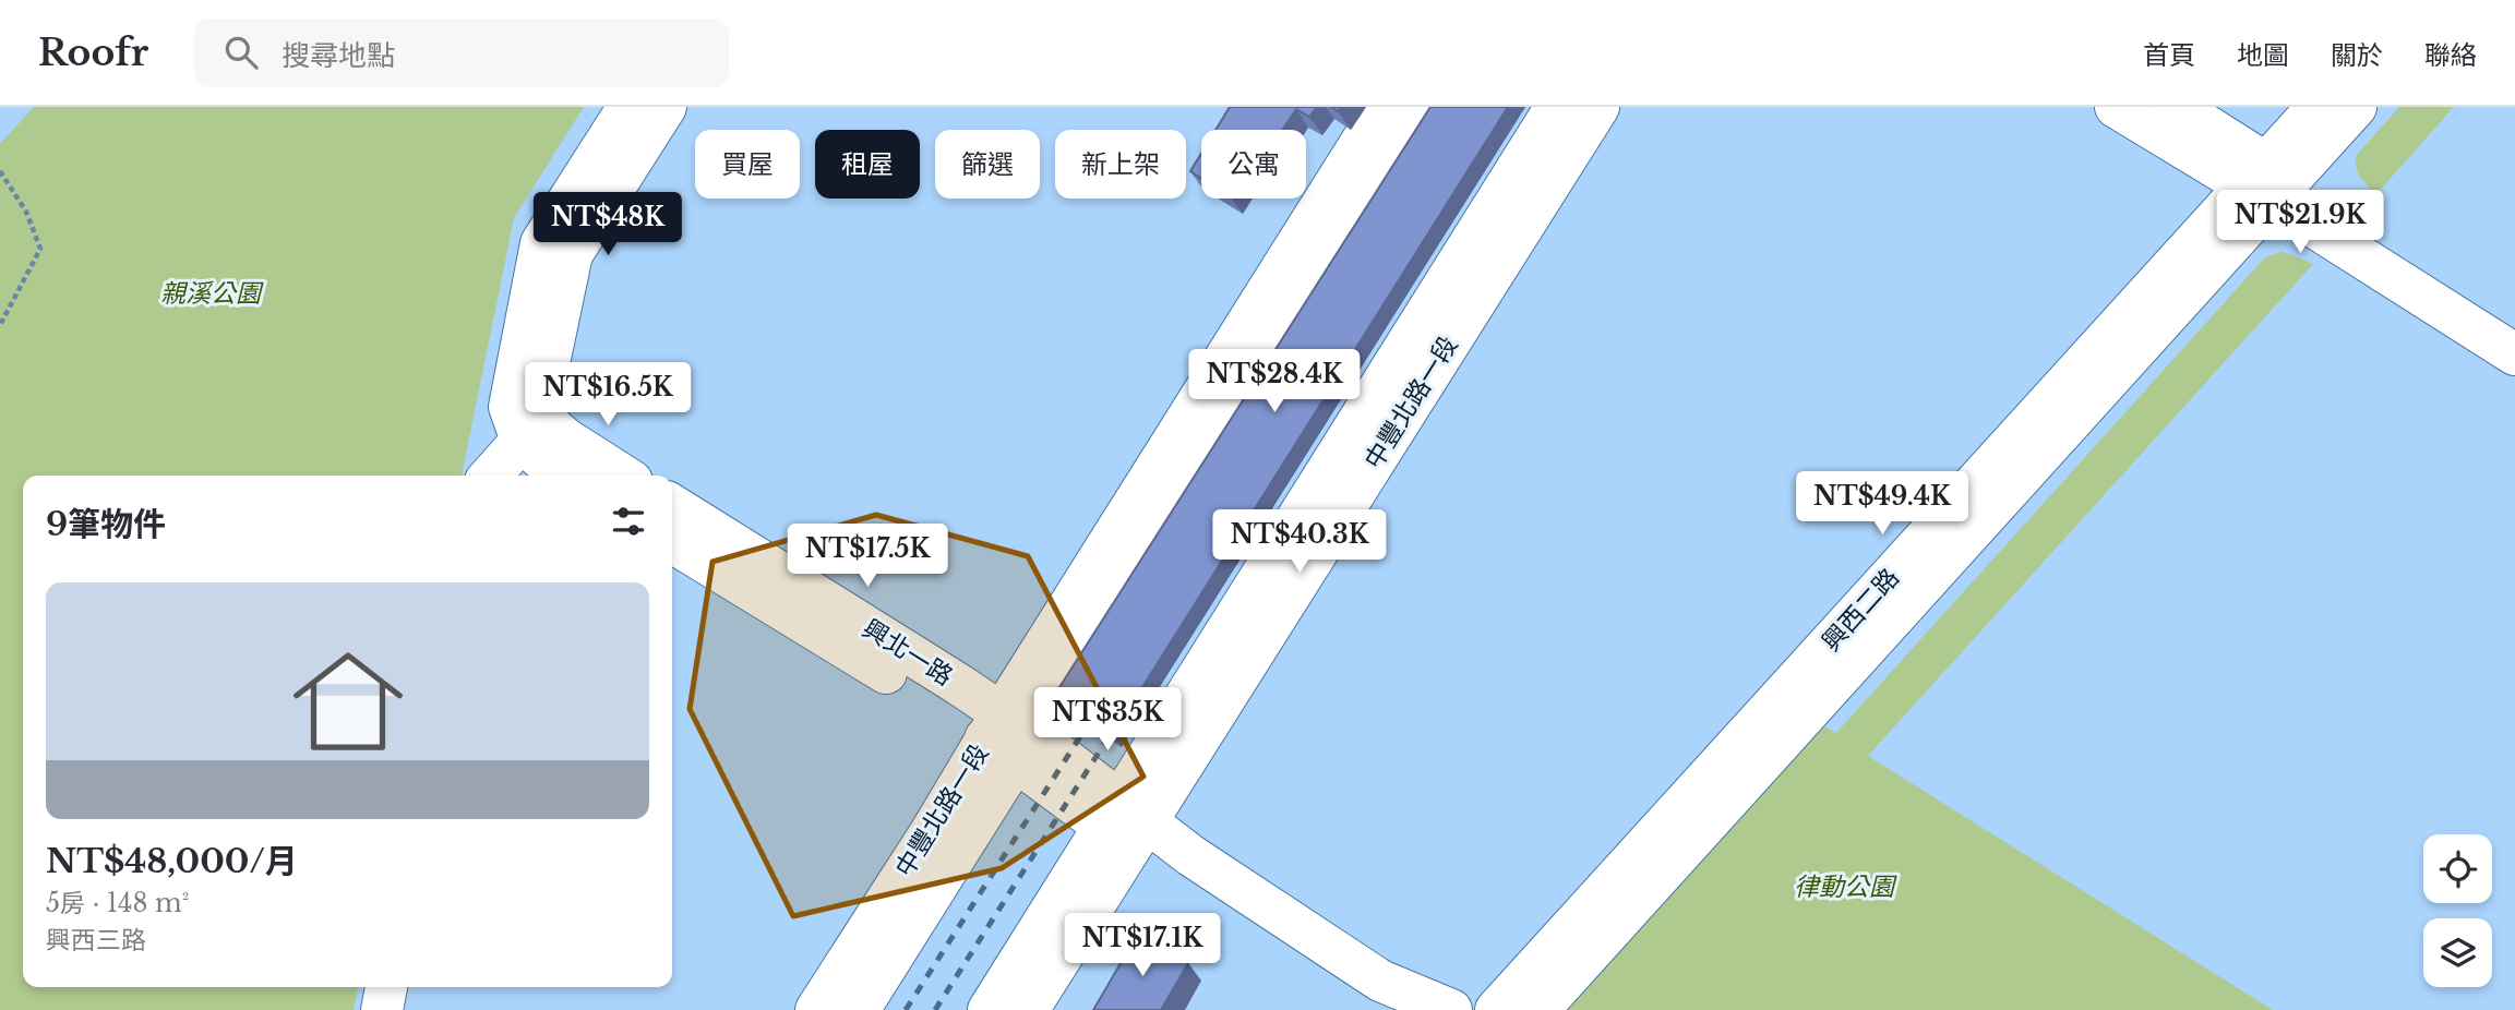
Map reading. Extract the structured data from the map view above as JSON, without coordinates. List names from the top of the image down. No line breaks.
{"streets":{"street":["中豐北路一段","興西二路","興北一路"]},"crossings":[["中豐北路一段","興北一路"]],"parks":["親溪公園","律動公園"],"page":{"header":"Roofr","search":"搜尋地點","nav":["首頁","地圖","關於","聯絡"],"chip":["買屋","租屋","篩選","新上架","公寓"],"price":["NT$21.9K","NT$48K","NT$28.4K","NT$16.5K","NT$49.4K","NT$40.3K","NT$17.5K","NT$35K","NT$17.1K"],"heading":"9筆物件","list":[{"name":"NT$48,000/月","note":"5房 · 148 m² · 興西三路"}]}}
